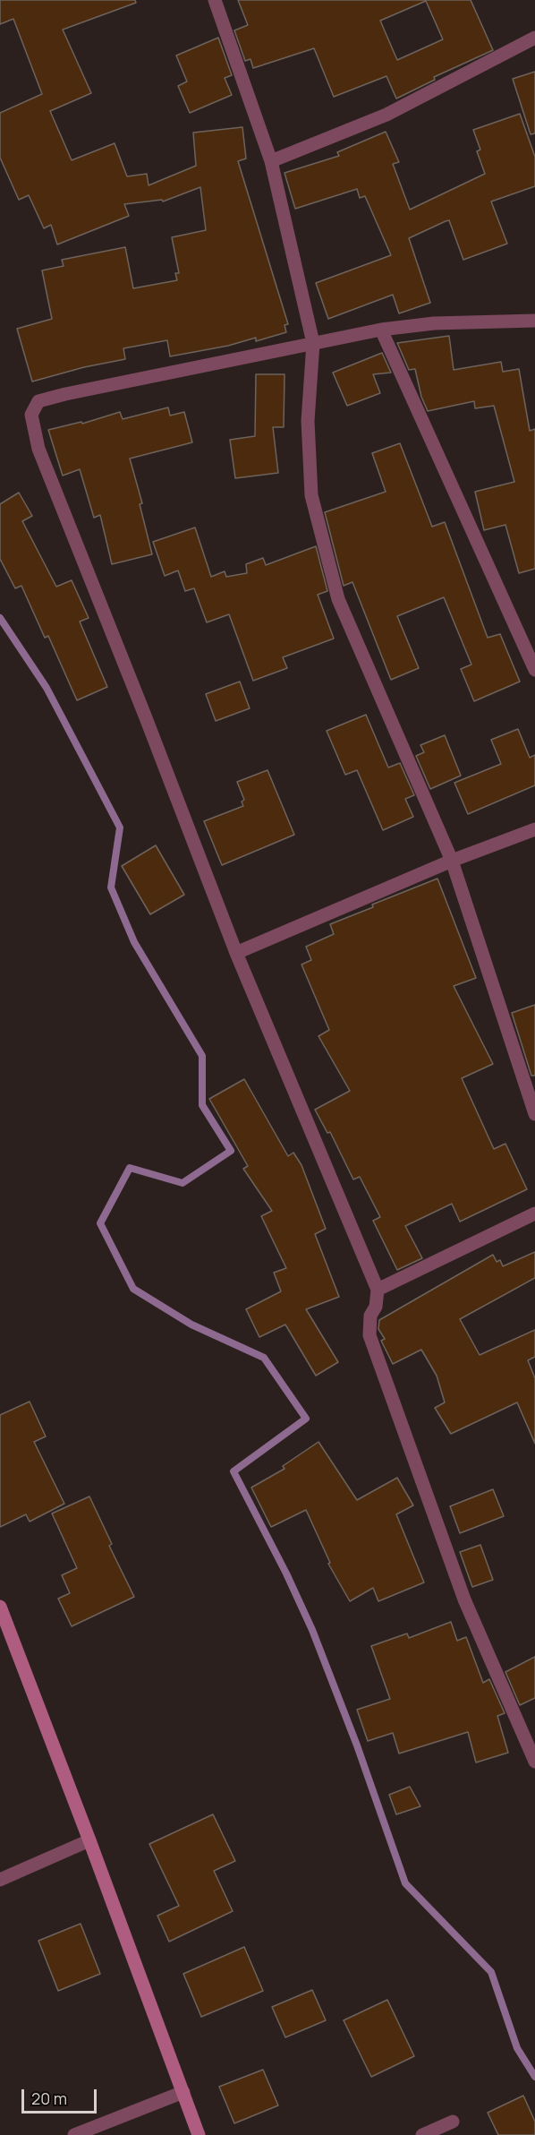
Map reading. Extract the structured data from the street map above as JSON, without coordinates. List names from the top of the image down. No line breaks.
{"scale_bar":"20 m"}
